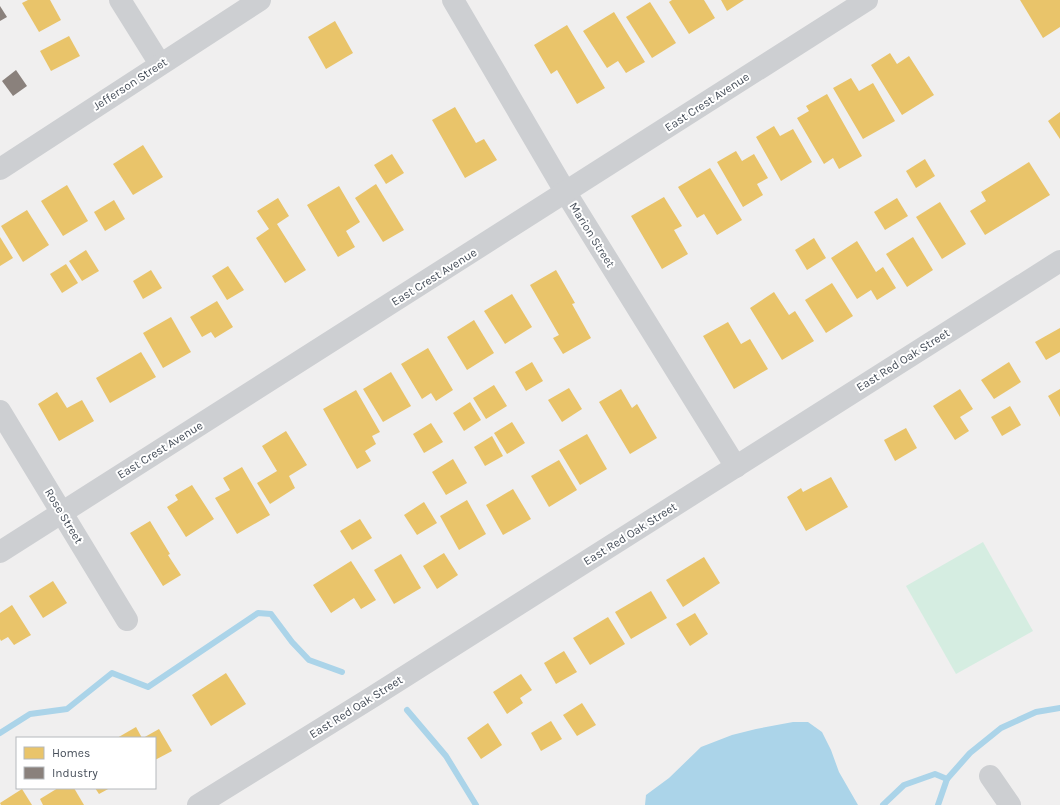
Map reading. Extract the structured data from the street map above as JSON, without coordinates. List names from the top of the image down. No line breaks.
{"streets":{"street":["Jefferson Street","East Crest Avenue","Marion Street","East Red Oak Street","Rose Street"]},"crossings":[["East Crest Avenue","Marion Street"],["East Crest Avenue","Rose Street"],["Marion Street","East Red Oak Street"]],"legend":["Homes","Industry"]}
